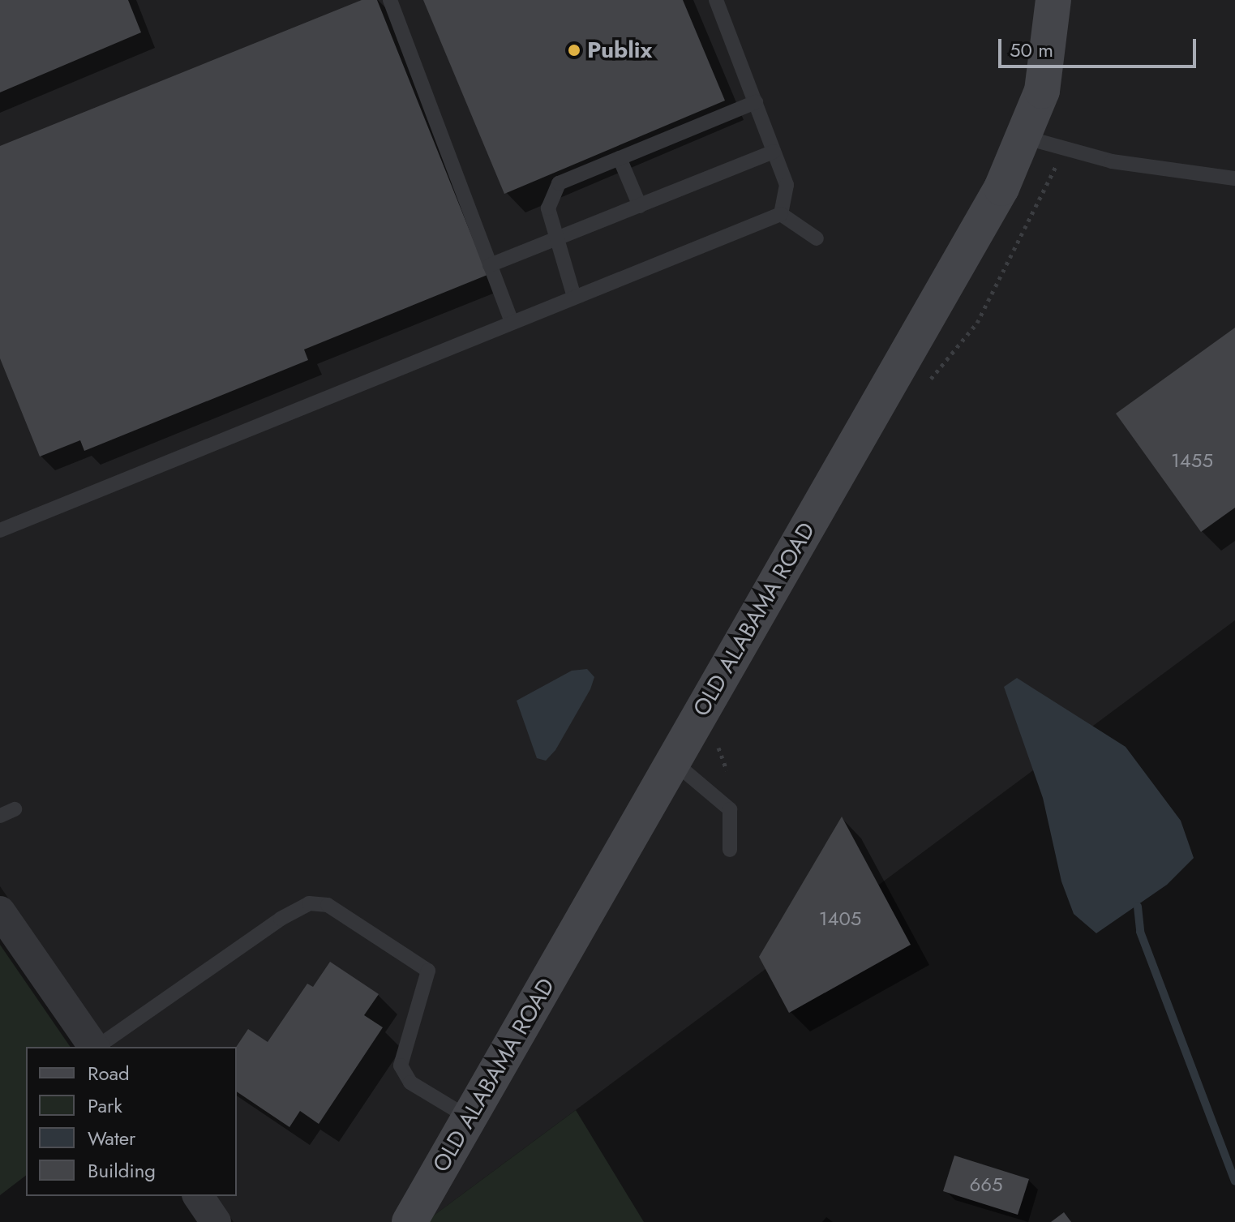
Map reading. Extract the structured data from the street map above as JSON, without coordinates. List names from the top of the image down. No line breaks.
{"streets":{"street":["OLD ALABAMA ROAD"]},"places":["Publix"],"house_numbers":["1455","1405","665"],"legend":["Road","Park","Water","Building"],"scale_bar":"50 m"}
